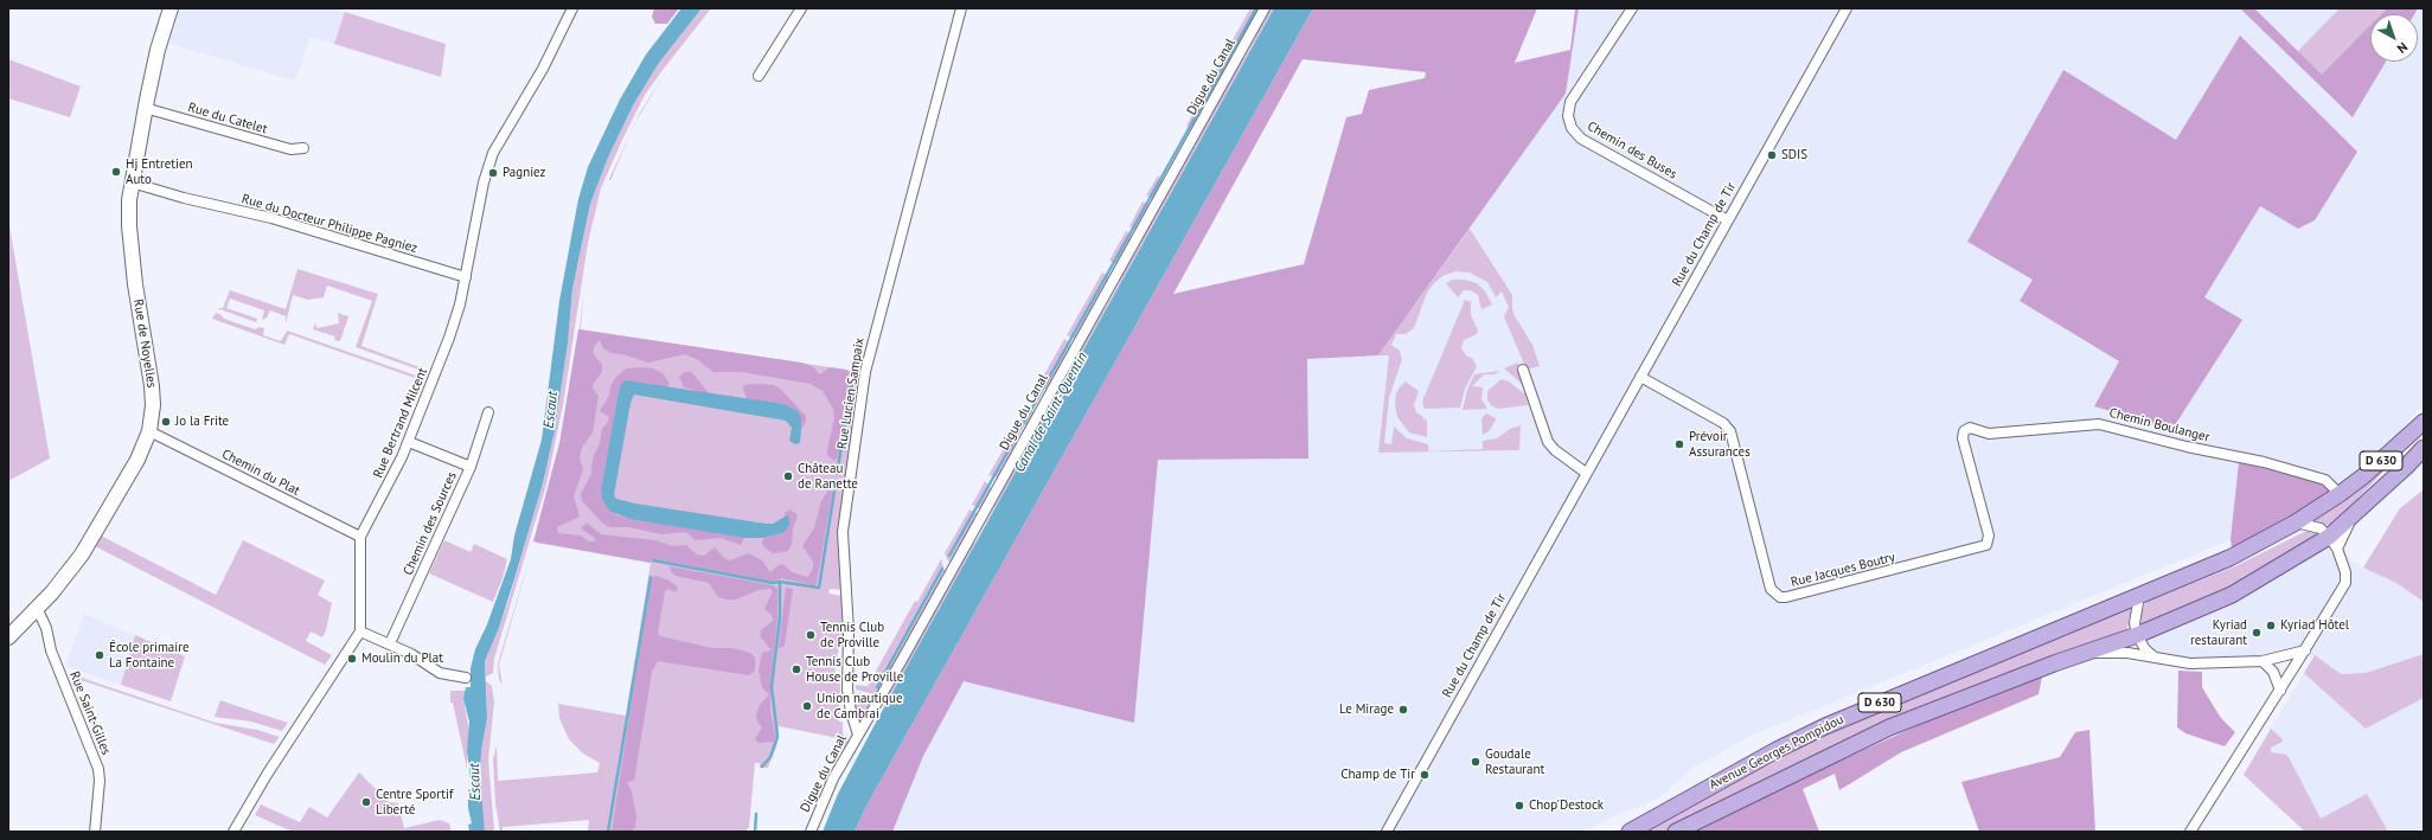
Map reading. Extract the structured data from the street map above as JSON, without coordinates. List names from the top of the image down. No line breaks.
{"streets":{"main road":["D 630","Avenue Georges Pompidou"],"street":["Digue du Canal","Rue du Catelet","Chemin des Buses","Rue du Docteur Philippe Pagniez","Rue du Champ de Tir","Rue de Noyelles","Rue Lucien Sampaix","Rue Bertrand Milcent","Chemin Boulanger","Chemin du Plat","Chemin des Sources","Rue Jacques Boutry","Rue Saint-Gilles"]},"crossings":[["Digue du Canal","Rue Lucien Sampaix"],["Rue du Catelet","Rue de Noyelles"],["Chemin des Buses","Rue du Champ de Tir"],["Rue du Docteur Philippe Pagniez","Rue de Noyelles"],["Rue du Docteur Philippe Pagniez","Rue Bertrand Milcent"],["Rue du Champ de Tir","Rue Jacques Boutry"],["Rue de Noyelles","Chemin du Plat"],["Rue de Noyelles","Rue Saint-Gilles"],["Rue Bertrand Milcent","Chemin du Plat"],["Chemin Boulanger","Rue Jacques Boutry"],["Chemin Boulanger","Avenue Georges Pompidou"]],"water":["Escaut","Canal de Saint-Quentin"],"places":["SDIS","Hj Entretien Auto","Pagniez","Jo la Frite","Prévoir Assurances","Château de Ranette","Kyriad Hôtel","Kyriad restaurant","Tennis Club de Proville","École primaire La Fontaine","Moulin du Plat","Tennis Club House de Proville","Union nautique de Cambrai","Le Mirage","Goudale Restaurant","Champ de Tir","Centre Sportif Liberté","Chop'Destock"],"north":"bottom right"}
